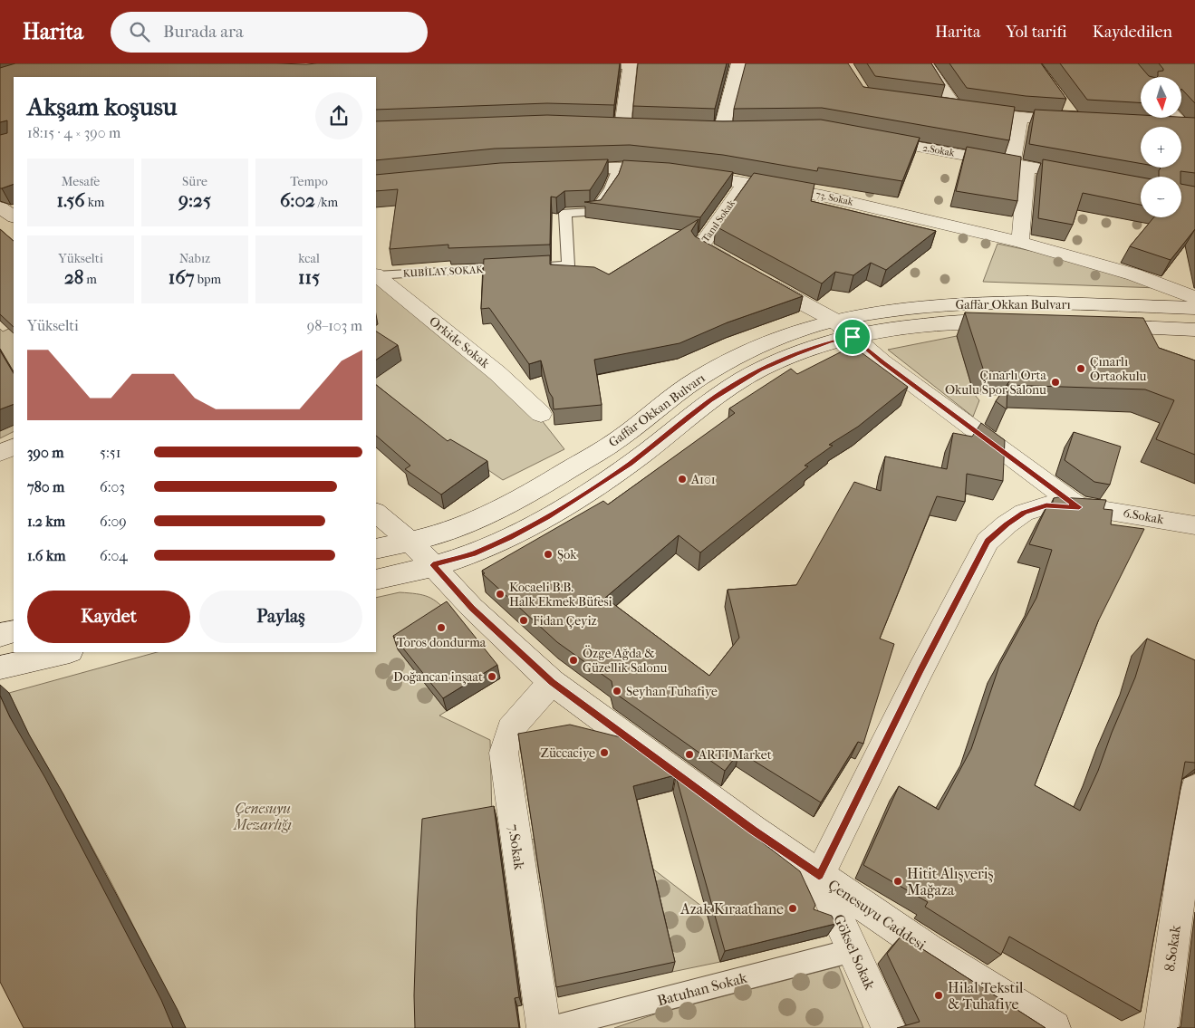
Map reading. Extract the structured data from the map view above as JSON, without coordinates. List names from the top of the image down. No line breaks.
{"streets":{"street":["2.Sokak","73. Sokak","Tanıl Sokak","Gaffar Okkan Bulvarı","Orkide Sokak","6.Sokak","7.Sokak","Çenesuyu Caddesi","8.Sokak","Göksel Sokak"],"lane":["KUBİLAY SOKAK","Batuhan Sokak"]},"crossings":[["73. Sokak","Tanıl Sokak"],["73. Sokak","KUBİLAY SOKAK"],["Tanıl Sokak","Gaffar Okkan Bulvarı"],["Gaffar Okkan Bulvarı","Çenesuyu Caddesi"],["6.Sokak","Çenesuyu Caddesi"],["6.Sokak","Göksel Sokak"],["7.Sokak","Çenesuyu Caddesi"],["Çenesuyu Caddesi","Göksel Sokak"],["Göksel Sokak","Batuhan Sokak"]],"parks":["Çenesuyu Mezarlığı"],"places":["Çınarlı Ortaokulu","Çınarlı Orta Okulu Spor Salonu","A101","Şok","Kocaeli B.B. Halk Ekmek Büfesi","Fidan Çeyiz","Toros dondurma","Özge Ağda & Güzellik Salonu","Doğancan inşaat","Seyhan Tuhafiye","Züccaciye","ARTI Market","Hitit Alışveriş Mağaza","Azak Kıraathane","Hilal Tekstil & Tuhafiye"],"north":"bottom","page":{"header":"Harita","search":"Burada ara","nav":["Harita","Yol tarifi","Kaydedilen"],"map_buttons":["+","−"],"heading":["Akşam koşusu","18:15 · 4 × 390 m"],"stats":[["Mesafe","1.56 km"],["Süre","9:25"],["Tempo","6:02 /km"],["Yükselti","28 m"],["Nabız","167 bpm"],["kcal","115"]],"chart":["Yükselti","98–103 m"],"list":[{"name":"390 m","note":"5:51"},{"name":"780 m","note":"6:03"},{"name":"1.2 km","note":"6:09"},{"name":"1.6 km","note":"6:04"}],"buttons":["Kaydet","Paylaş"]}}
